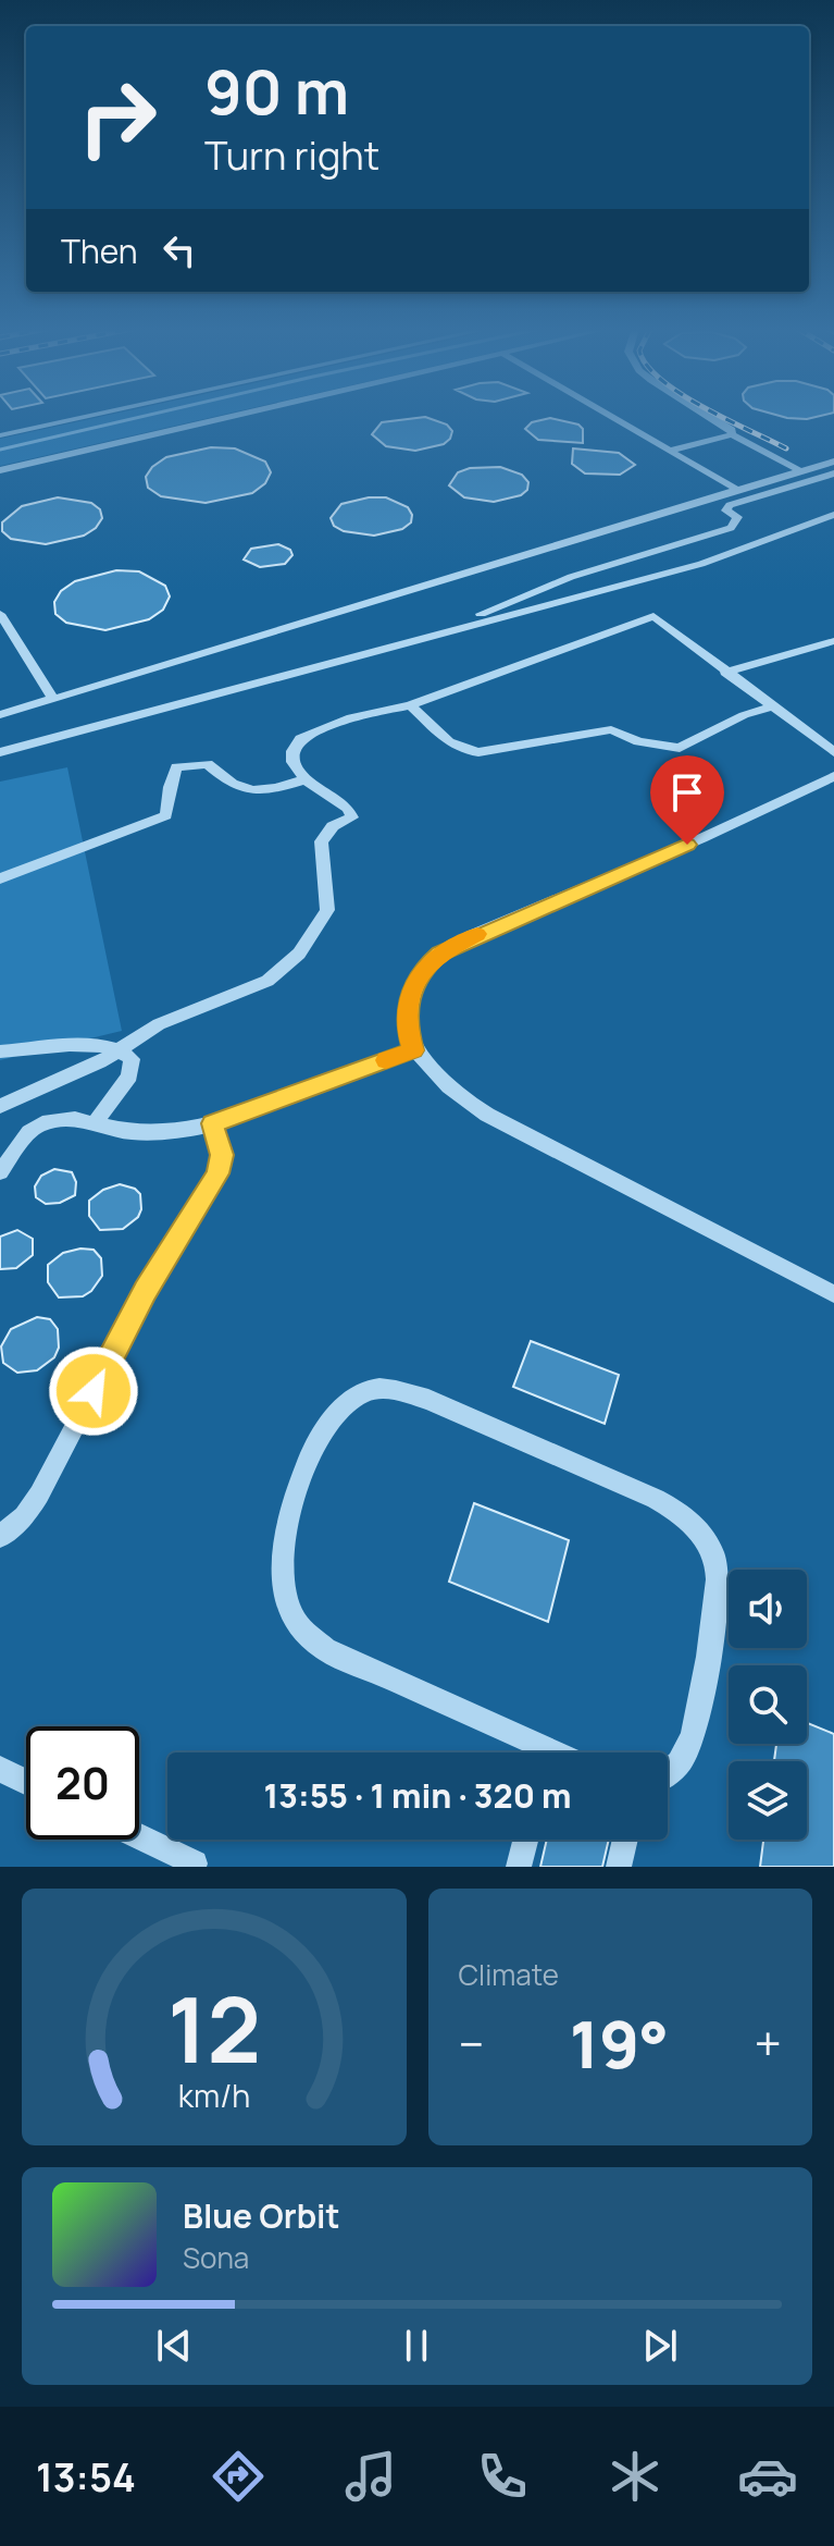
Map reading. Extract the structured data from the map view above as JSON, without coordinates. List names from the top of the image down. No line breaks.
{"page":{"turn":["90 m","Turn right"],"then":"Then","limit":"20","trip":"13:55 · 1 min · 320 m","tile":"Climate","heat":["−","19°","+"],"song":["Blue Orbit","Sona"],"tabs":"13:54","gauge":["12","km/h"]}}
